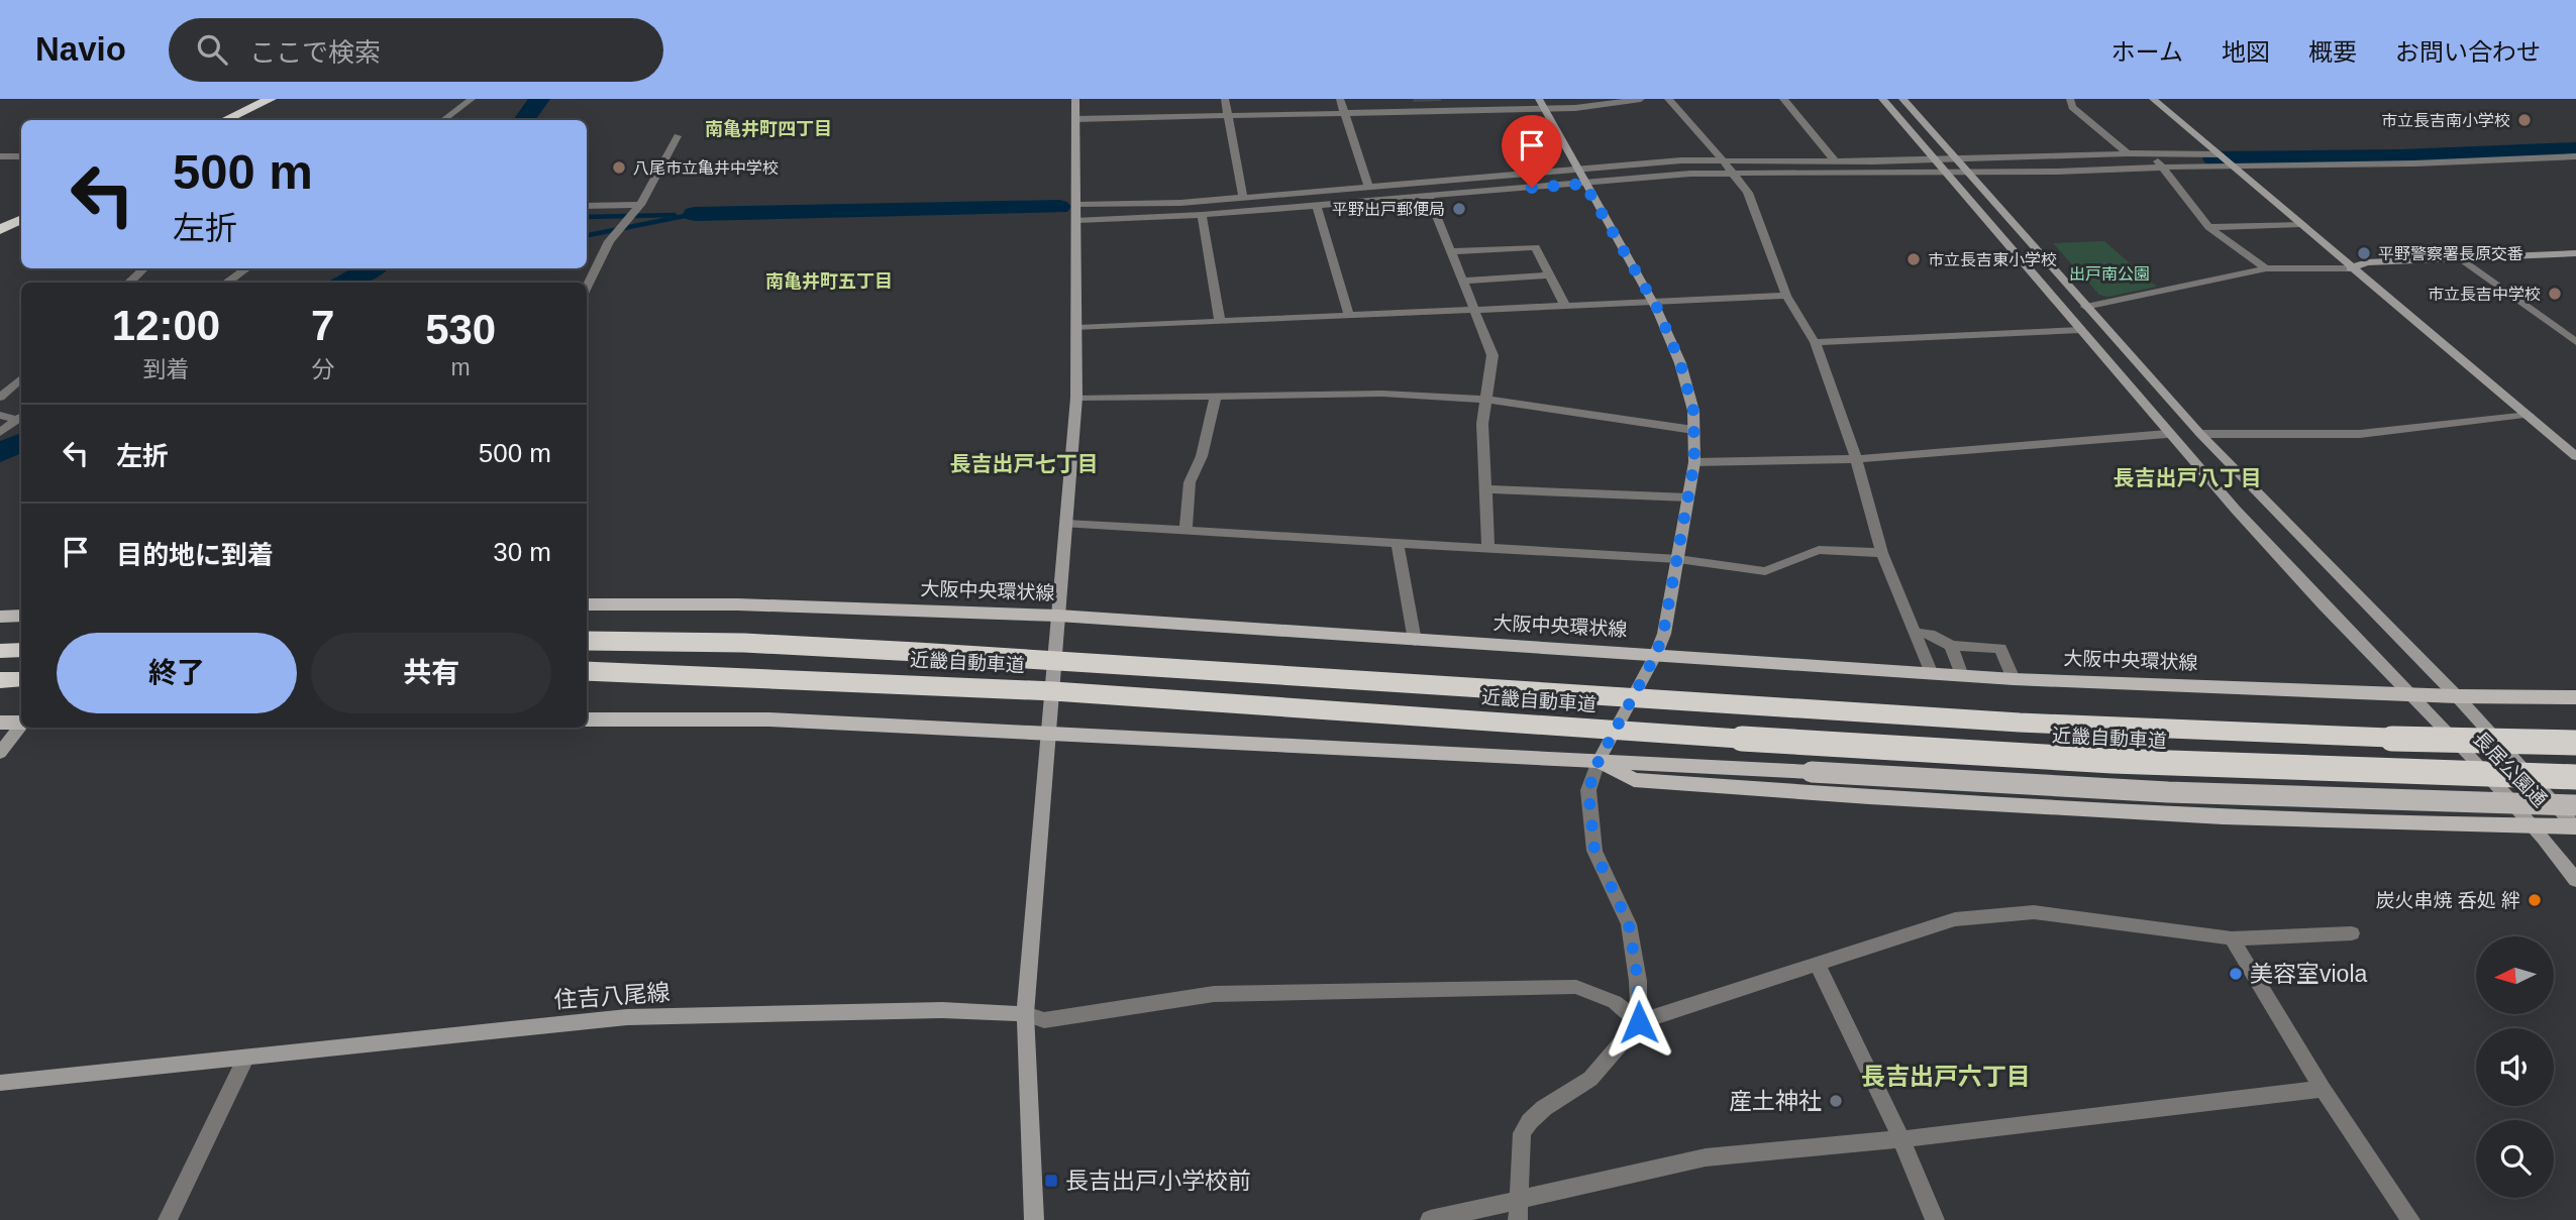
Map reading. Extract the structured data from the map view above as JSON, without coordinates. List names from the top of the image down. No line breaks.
{"streets":{"highway":["近畿自動車道"],"main road":["大阪中央環状線"],"street":["長居公園通","住吉八尾線"]},"crossings":[["大阪中央環状線","長居公園通"]],"districts":["南亀井町四丁目","南亀井町五丁目","長吉出戸七丁目","長吉出戸八丁目","長吉出戸六丁目"],"parks":["出戸南公園"],"places":{"other":["市立長吉南小学校","八尾市立亀井中学校","平野出戸郵便局","平野警察署長原交番","市立長吉東小学校","市立長吉中学校","炭火串焼 呑処 絆","美容室viola","産土神社"],"transit":["長吉出戸小学校前"]},"north":"left","page":{"header":"Navio","search":"ここで検索","nav":["ホーム","地図","概要","お問い合わせ"],"turn":["500 m","左折"],"eta":["12:00","到着","7","分","530","m"],"list":[{"name":"左折","value":"500 m"},{"name":"目的地に到着","value":"30 m"}],"buttons":["終了","共有"]}}
